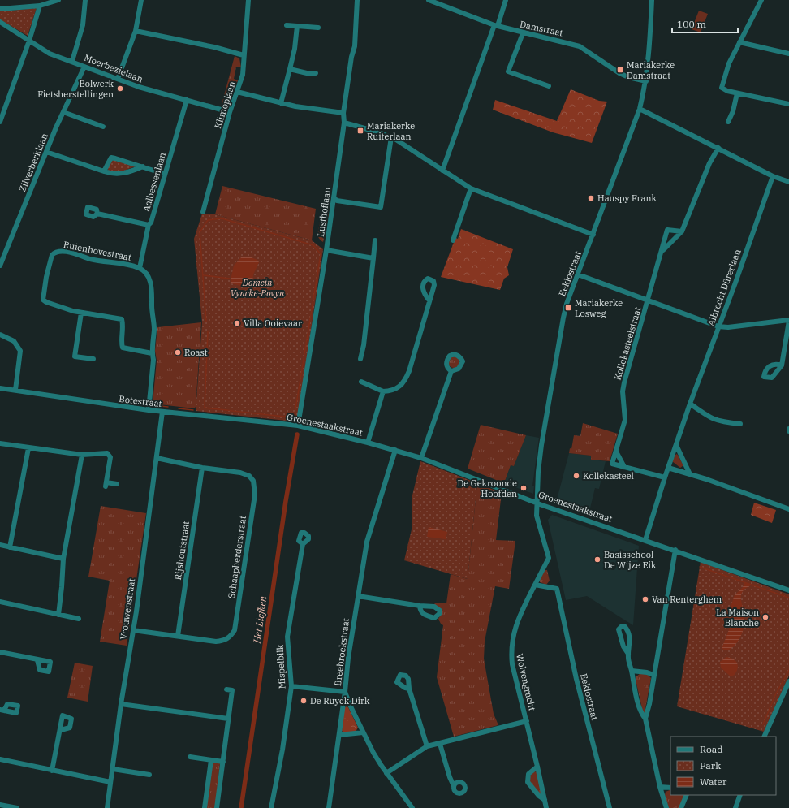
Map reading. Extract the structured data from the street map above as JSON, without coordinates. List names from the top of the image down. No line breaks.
{"streets":{"street":["Damstraat","Moerbezielaan","Klimoplaan","Zilverberklaan","Aalbessenlaan","Lusthoflaan","Ruienhovestraat","Eeklostraat","Albrecht Dürerlaan","Kollekasteelstraat","Botestraat","Groenestaakstraat","Rijshoutstraat","Schaapherderstraat","Vrouwenstraat","Breebroekstraat","Mispelbilk","Wolvengracht"]},"crossings":[["Damstraat","Eeklostraat"],["Moerbezielaan","Klimoplaan"],["Moerbezielaan","Zilverberklaan"],["Moerbezielaan","Aalbessenlaan"],["Aalbessenlaan","Ruienhovestraat"],["Lusthoflaan","Groenestaakstraat"],["Ruienhovestraat","Botestraat"],["Eeklostraat","Groenestaakstraat"],["Eeklostraat","Wolvengracht"],["Albrecht Dürerlaan","Kollekasteelstraat"],["Albrecht Dürerlaan","Groenestaakstraat"],["Botestraat","Groenestaakstraat"],["Botestraat","Vrouwenstraat"],["Groenestaakstraat","Breebroekstraat"],["Rijshoutstraat","Schaapherderstraat"],["Schaapherderstraat","Vrouwenstraat"]],"water":["Het Liefken"],"parks":["Domein Vyncke-Bovyn"],"places":{"transit":["Mariakerke Damstraat","Mariakerke Ruiterlaan","Mariakerke Losweg"],"other":["Bolwerk Fietsherstellingen","Hauspy Frank","Villa Ooievaar","Roast","Kollekasteel","De Gekroonde Hoofden","Basisschool De Wijze Eik","Van Renterghem","La Maison Blanche","De Ruyck Dirk"]},"legend":["Road","Park","Water"],"scale_bar":"100 m"}
